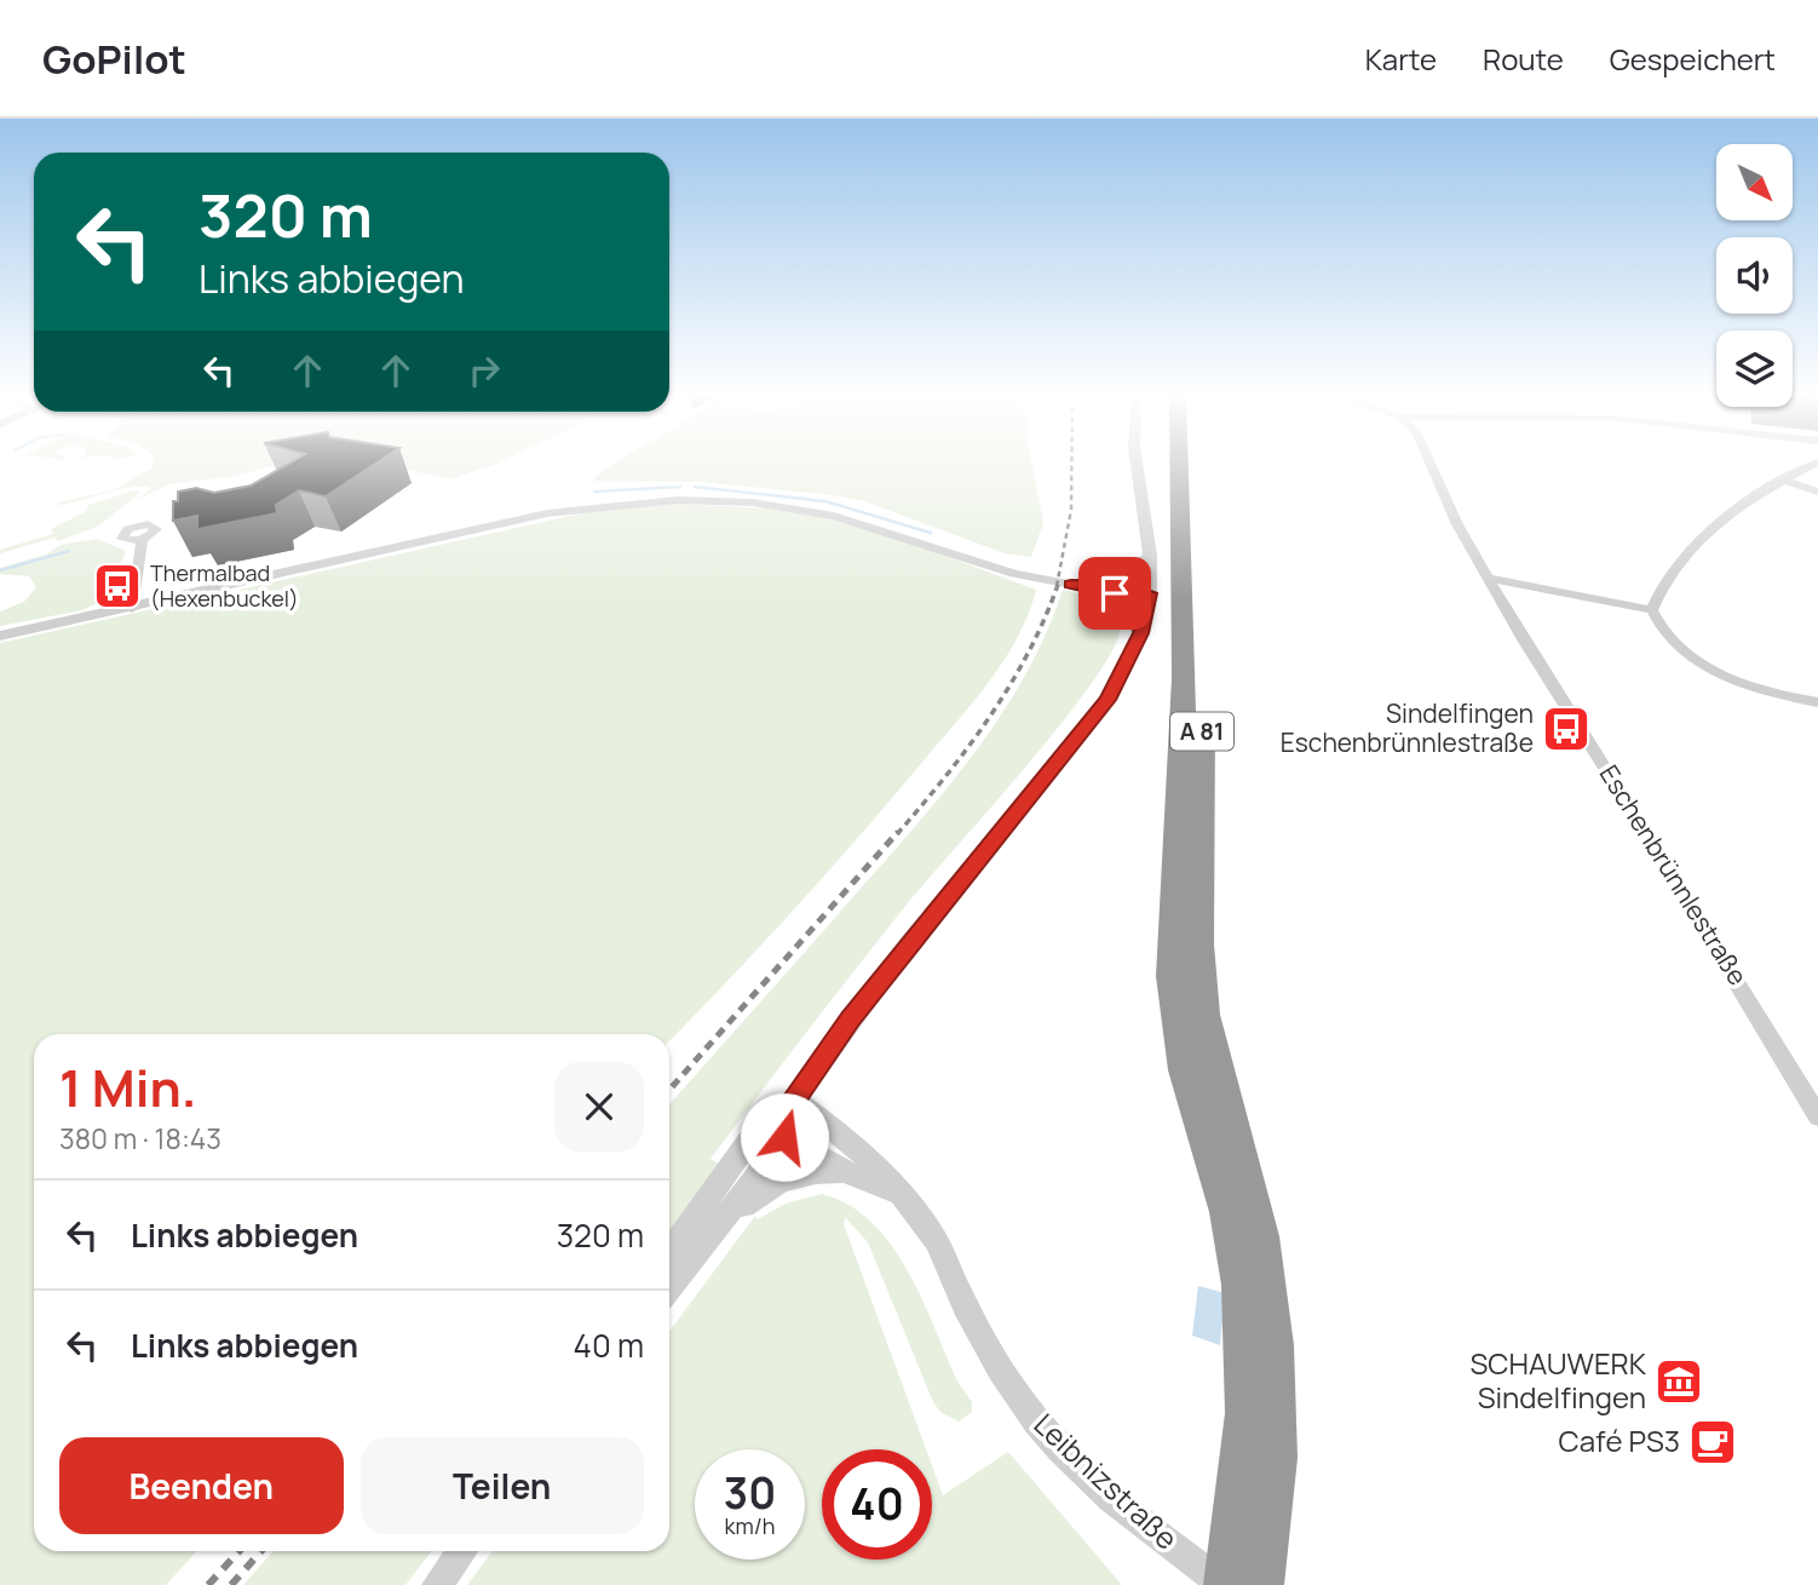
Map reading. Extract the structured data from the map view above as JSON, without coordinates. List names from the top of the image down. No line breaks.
{"streets":{"highway":["A 81"],"street":["Eschenbrünnlestraße","Leibnizstraße"]},"crossings":[["A 81","Leibnizstraße"]],"places":{"bus stop":["Thermalbad (Hexenbuckel)","Sindelfingen Eschenbrünnlestraße"],"museum":["SCHAUWERK Sindelfingen"],"cafe":["Café PS3"]},"north":"bottom right","page":{"header":"GoPilot","nav":["Karte","Route","Gespeichert"],"turn":["320 m","Links abbiegen"],"heading":["1 Min.","380 m · 18:43"],"list":[{"name":"Links abbiegen","value":"320 m"},{"name":"Links abbiegen","value":"40 m"}],"buttons":["Beenden","Teilen"],"speed":"30 km/h","limit":"40"}}
